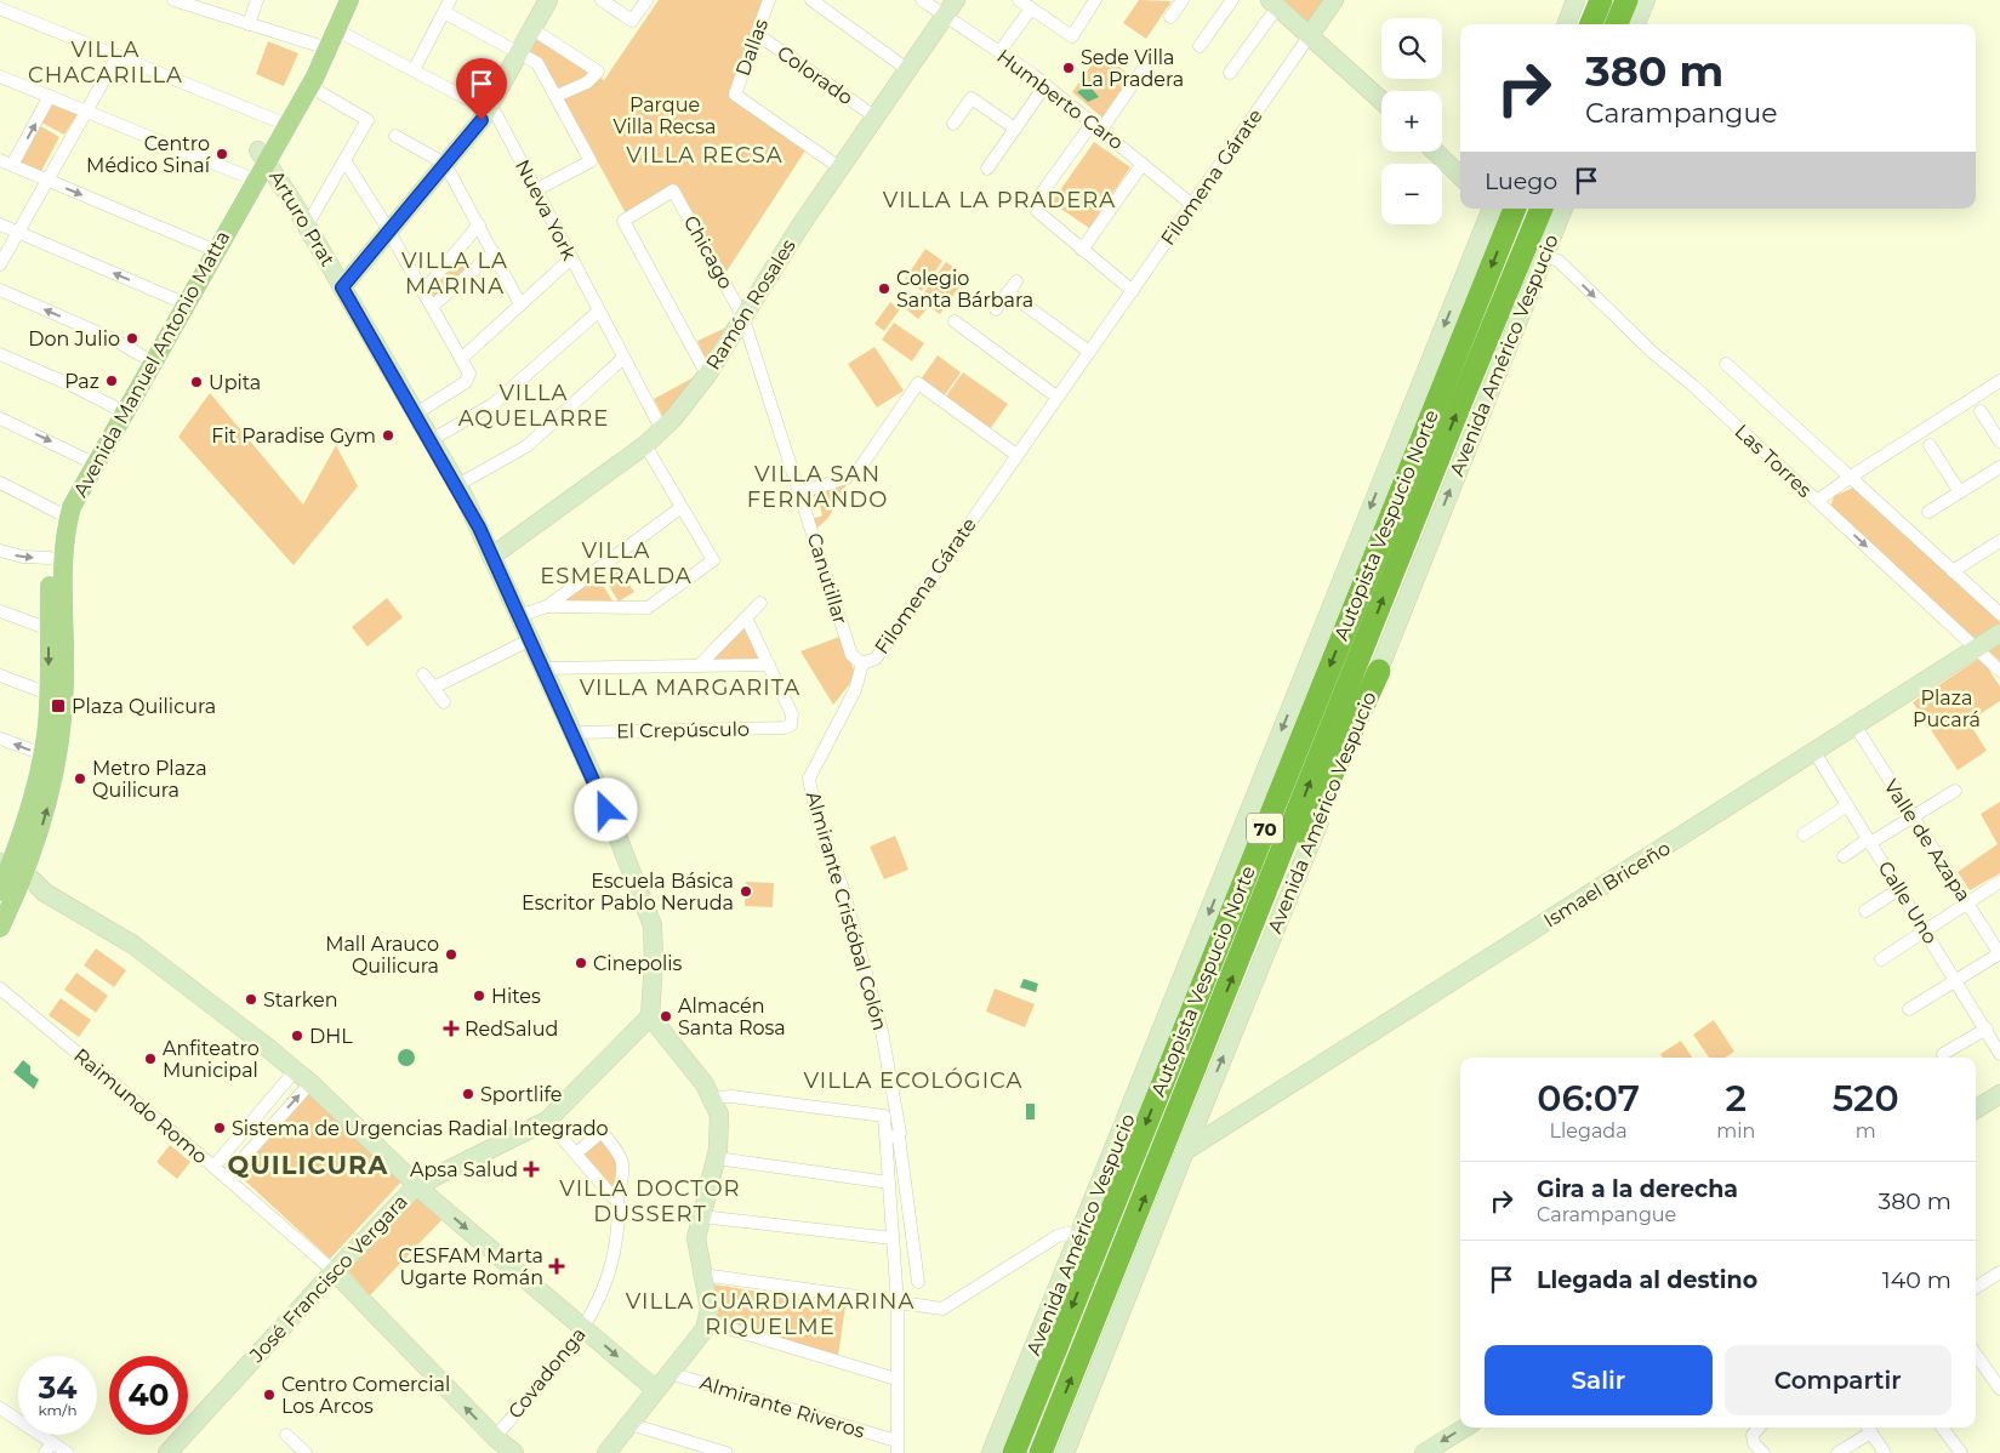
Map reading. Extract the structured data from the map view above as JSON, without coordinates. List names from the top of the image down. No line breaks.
{"streets":{"highway":["Autopista Vespucio Norte","70"],"main road":["Avenida Manuel Antonio Matta"],"street":["Dallas","Colorado","Humberto Caro","Filomena Gárate","Nueva York","Arturo Prat","Chicago","Ramón Rosales","Avenida Américo Vespucio","Las Torres","Canutillar","El Crepúsculo","Valle de Azapa","Ismael Briceño","Calle Uno","Almirante Cristóbal Colón","Raimundo Romo","José Francisco Vergara","Covadonga","Almirante Riveros"]},"crossings":[["Dallas","Colorado"],["Dallas","Ramón Rosales"],["Colorado","Ramón Rosales"],["Humberto Caro","Filomena Gárate"],["Humberto Caro","Ramón Rosales"],["Filomena Gárate","Canutillar"],["Filomena Gárate","Almirante Cristóbal Colón"],["Nueva York","Ramón Rosales"],["Nueva York","Avenida Manuel Antonio Matta"],["Arturo Prat","Ramón Rosales"],["Arturo Prat","Avenida Manuel Antonio Matta"],["Arturo Prat","El Crepúsculo"],["Arturo Prat","José Francisco Vergara"],["Chicago","Ramón Rosales"],["Chicago","Canutillar"],["Ramón Rosales","Canutillar"],["Avenida Américo Vespucio","Las Torres"],["Avenida Américo Vespucio","Ismael Briceño"],["Las Torres","Ismael Briceño"],["Valle de Azapa","Ismael Briceño"],["Ismael Briceño","Calle Uno"],["Almirante Cristóbal Colón","Almirante Riveros"],["Raimundo Romo","José Francisco Vergara"],["Raimundo Romo","Covadonga"]],"districts":["VILLA CHACARILLA","VILLA RECSA","VILLA LA PRADERA","VILLA LA MARINA","VILLA AQUELARRE","VILLA SAN FERNANDO","VILLA ESMERALDA","VILLA MARGARITA","VILLA ECOLÓGICA","QUILICURA","VILLA DOCTOR DUSSERT","VILLA GUARDIAMARINA RIQUELME"],"parks":["Parque Villa Recsa","Plaza Pucará"],"places":{"other":["Sede Villa La Pradera","Centro Médico Sinaí","Colegio Santa Bárbara","Don Julio","Paz","Upita","Fit Paradise Gym","Metro Plaza Quilicura","Escuela Básica Escritor Pablo Neruda","Mall Arauco Quilicura","Cinepolis","Hites","Starken","Almacén Santa Rosa","DHL","Anfiteatro Municipal","Sportlife","Sistema de Urgencias Radial Integrado","Centro Comercial Los Arcos"],"transit":["Plaza Quilicura"],"health":["RedSalud","Apsa Salud","CESFAM Marta Ugarte Román"]},"page":{"map_buttons":["+","−"],"turn":["380 m","Carampangue"],"then":"Luego","eta":["06:07","Llegada","2","min","520","m"],"list":[{"name":"Gira a la derecha","note":"Carampangue","value":"380 m"},{"name":"Llegada al destino","value":"140 m"}],"buttons":["Salir","Compartir"],"speed":"34 km/h","limit":"40"}}
